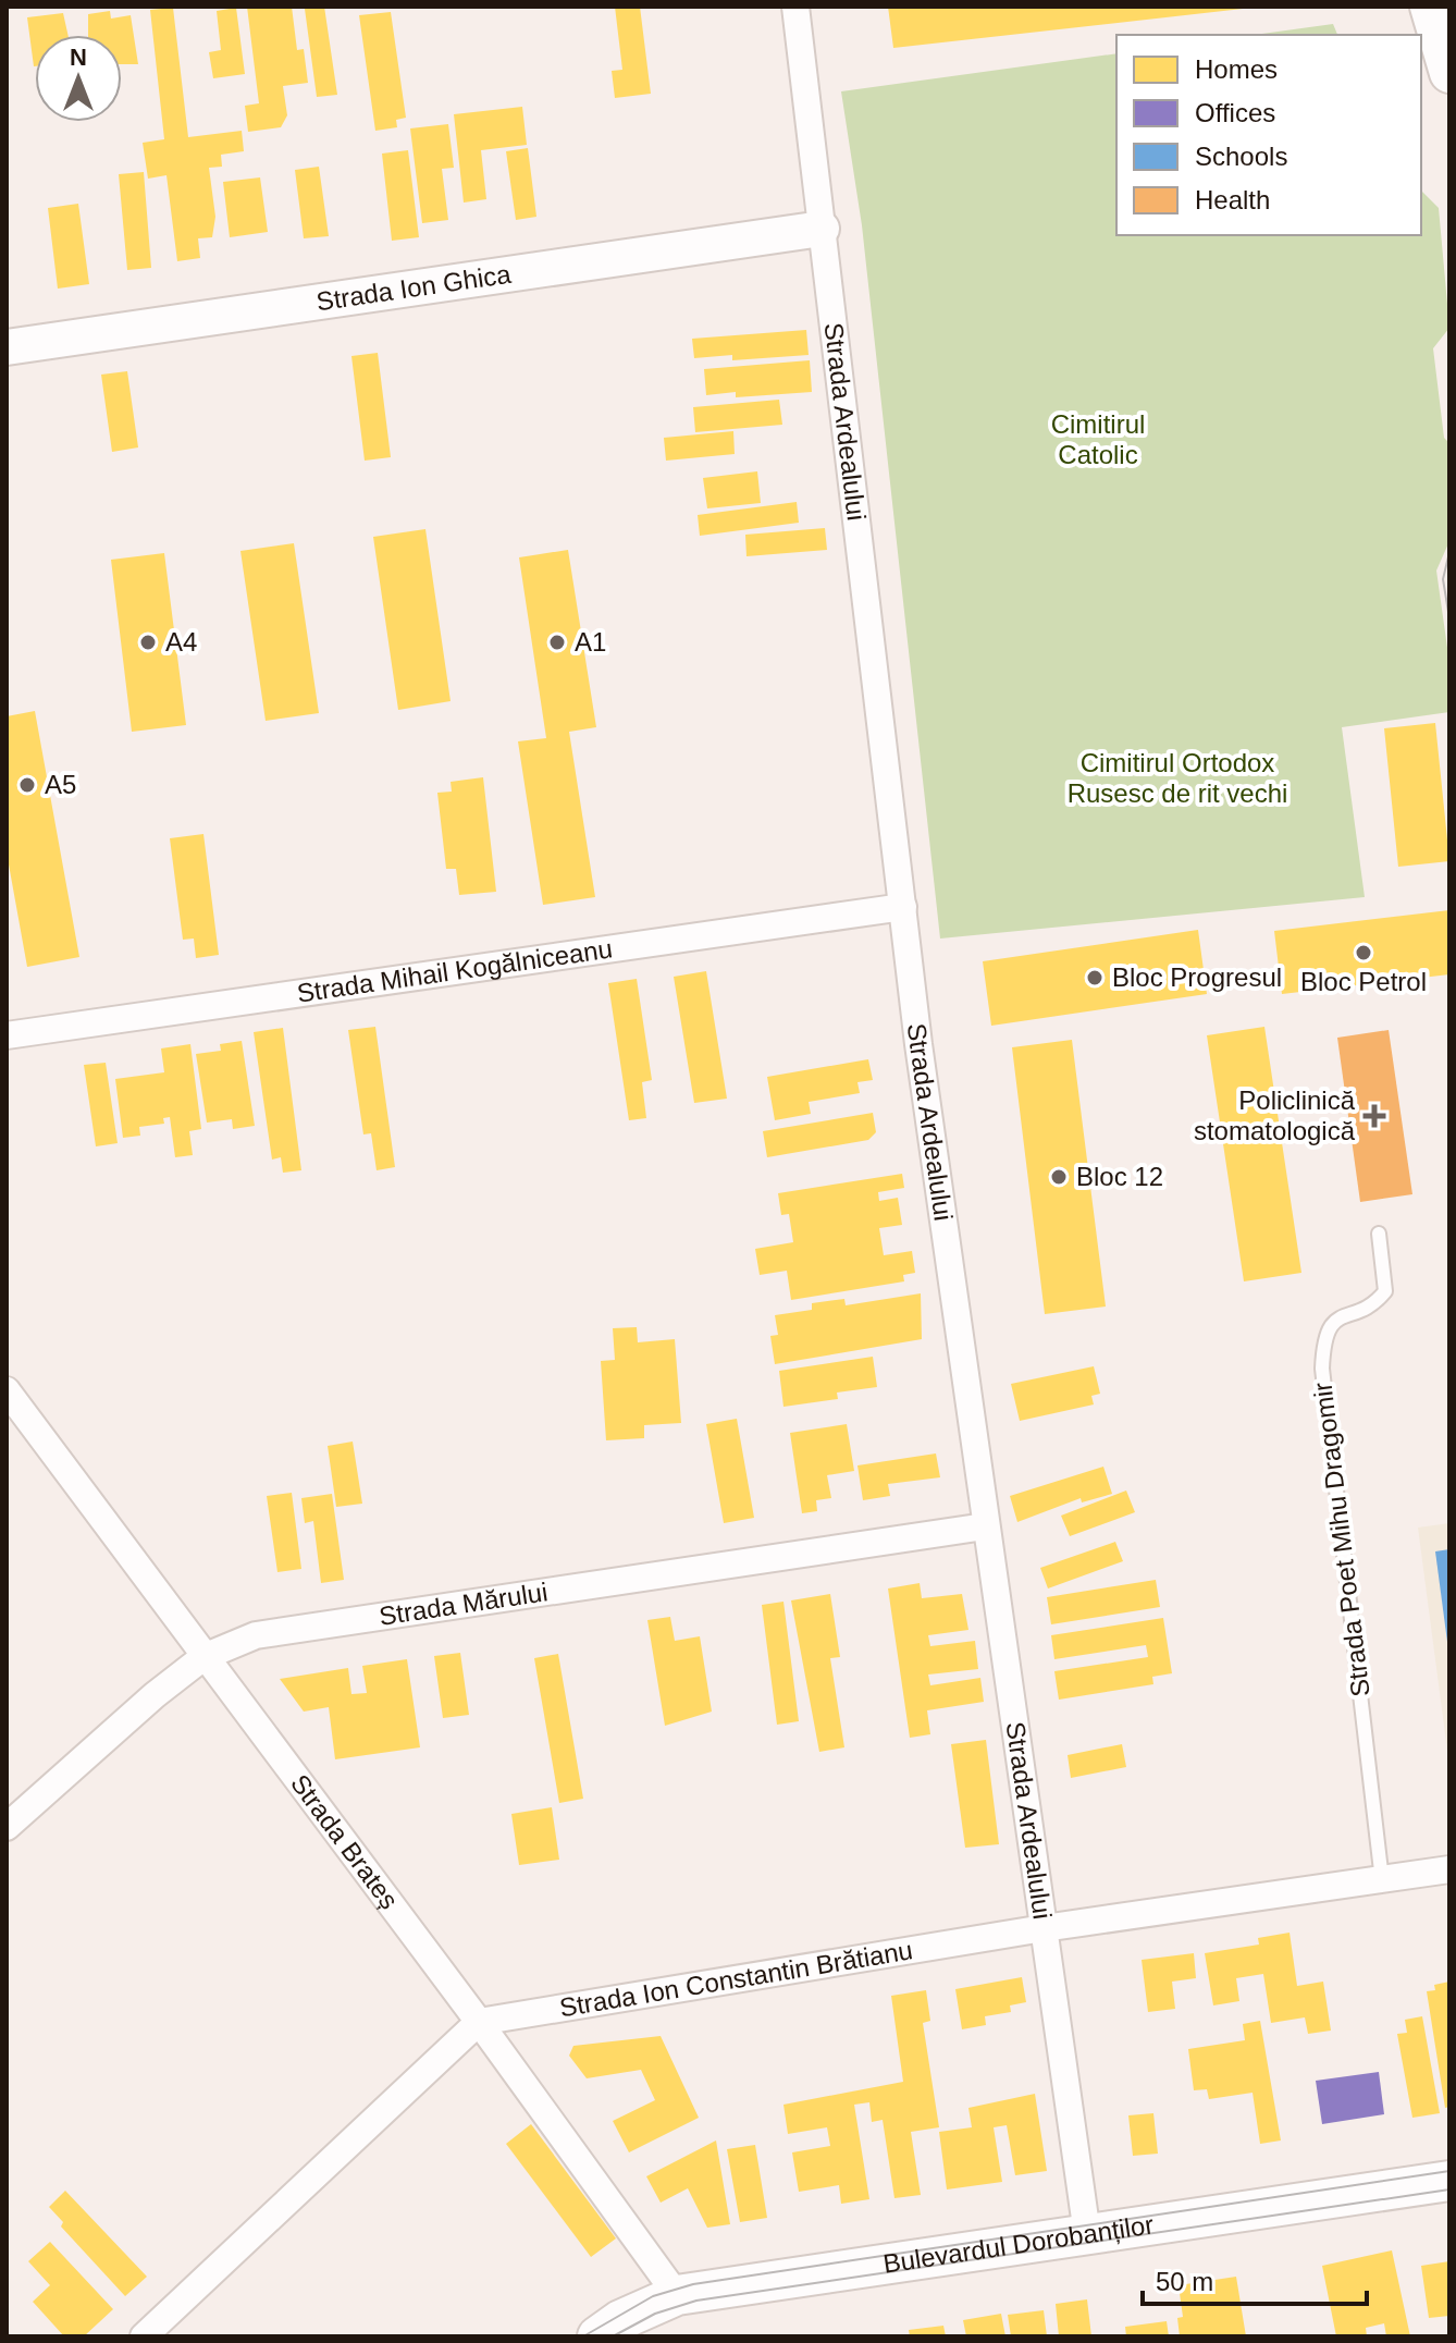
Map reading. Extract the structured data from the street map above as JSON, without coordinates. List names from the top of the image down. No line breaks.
{"streets":{"main road":["Bulevardul Dorobanților"],"street":["Strada Ion Ghica","Strada Ardealului","Strada Mihail Kogălniceanu","Strada Mărului","Strada Brateș","Strada Ion Constantin Brătianu"],"lane":["Strada Poet Mihu Dragomir"]},"crossings":[["Strada Ion Ghica","Strada Ardealului"],["Strada Ardealului","Strada Mihail Kogălniceanu"],["Strada Ardealului","Strada Mărului"],["Strada Ardealului","Strada Ion Constantin Brătianu"],["Strada Ardealului","Bulevardul Dorobanților"],["Strada Poet Mihu Dragomir","Strada Ion Constantin Brătianu"],["Strada Mărului","Strada Brateș"],["Strada Brateș","Strada Ion Constantin Brătianu"],["Strada Brateș","Bulevardul Dorobanților"]],"parks":["Cimitirul Catolic","Cimitirul Ortodox Rusesc de rit vechi"],"places":{"other":["A4","A1","A5","Bloc Petrol","Bloc Progresul","Bloc 12"],"health":["Policlinică stomatologică"]},"legend":["Homes","Offices","Schools","Health"],"scale_bar":"50 m","north":"top"}
